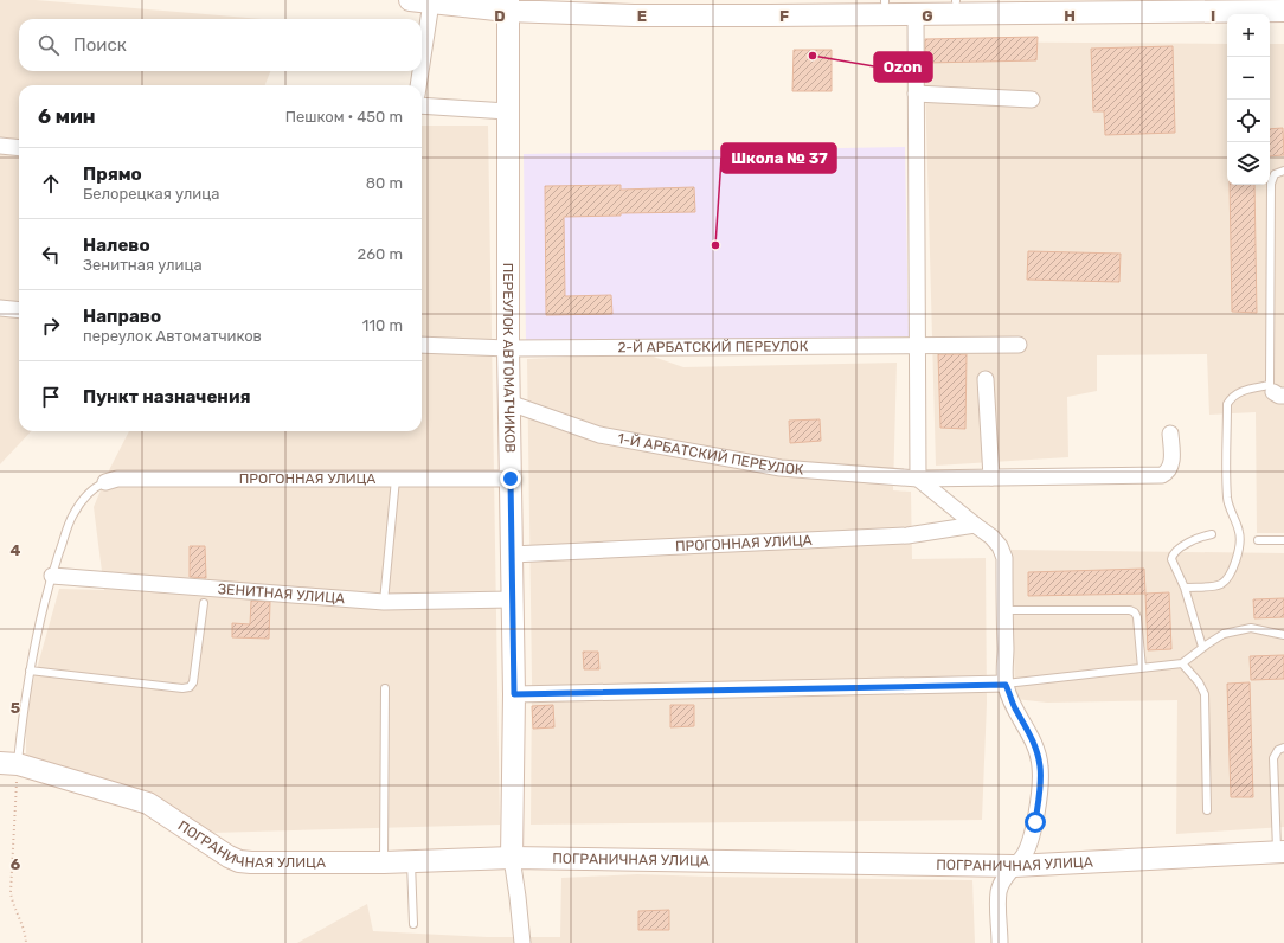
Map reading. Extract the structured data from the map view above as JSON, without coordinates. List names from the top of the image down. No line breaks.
{"streets":{"street":["2-Й АРБАТСКИЙ ПЕРЕУЛОК","ПЕРЕУЛОК АВТОМАТЧИКОВ","1-Й АРБАТСКИЙ ПЕРЕУЛОК","ПРОГОННАЯ УЛИЦА","ЗЕНИТНАЯ УЛИЦА","ПОГРАНИЧНАЯ УЛИЦА"]},"crossings":[["2-Й АРБАТСКИЙ ПЕРЕУЛОК","ПЕРЕУЛОК АВТОМАТЧИКОВ"],["ПЕРЕУЛОК АВТОМАТЧИКОВ","1-Й АРБАТСКИЙ ПЕРЕУЛОК"],["ПЕРЕУЛОК АВТОМАТЧИКОВ","ПРОГОННАЯ УЛИЦА"],["ПЕРЕУЛОК АВТОМАТЧИКОВ","ЗЕНИТНАЯ УЛИЦА"],["ПЕРЕУЛОК АВТОМАТЧИКОВ","ПОГРАНИЧНАЯ УЛИЦА"]],"places":["Ozon","Школа № 37"],"page":{"map_buttons":["+","−"],"search":"Поиск","heading":["6 мин","Пешком · 450 m"],"list":[["Прямо","Белорецкая улица","80 m"],["Налево","Зенитная улица","260 m"],["Направо","переулок Автоматчиков","110 m"],"Пункт назначения"]},"grid":{"columns":["D","E","F","G","H","I"],"rows":["4","5","6"]}}
